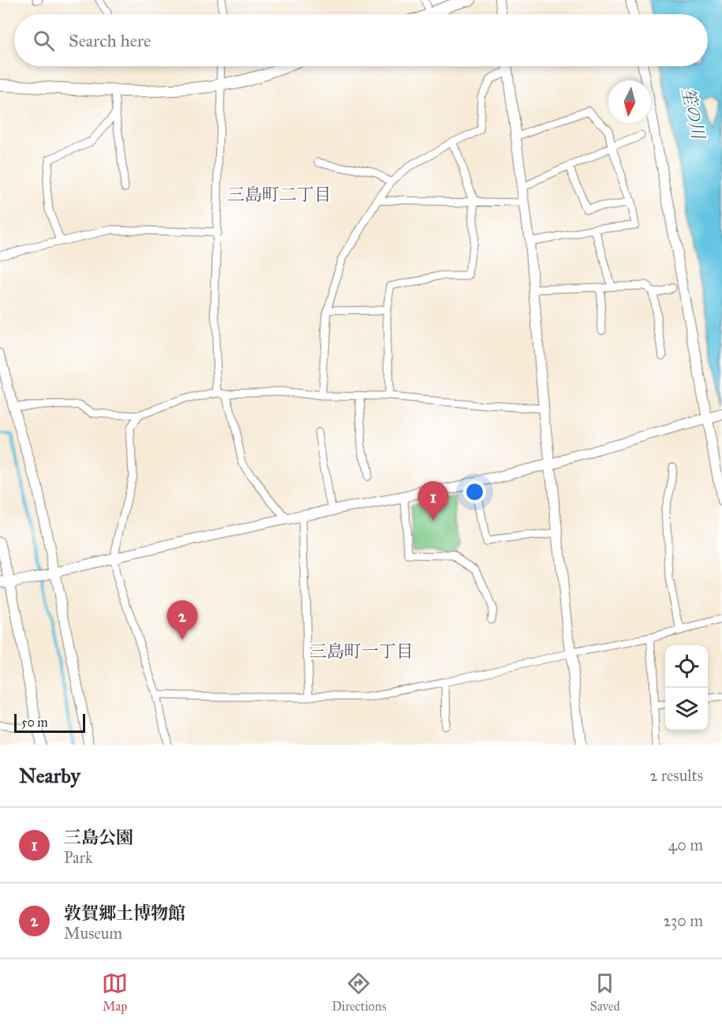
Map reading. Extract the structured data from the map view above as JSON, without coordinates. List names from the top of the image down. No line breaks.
{"districts":["三島町二丁目","三島町一丁目"],"water":["笙の川"],"scale_bar":"50 m","north":"bottom","page":{"search":"Search here","pins":["1","2"],"scale":"50 m","heading":["Nearby","2 results"],"list":[{"mark":"1","name":"三島公園","note":"Park","value":"40 m"},{"mark":"2","name":"敦賀郷土博物館","note":"Museum","value":"230 m"}],"nav":["Map","Directions","Saved"]}}
